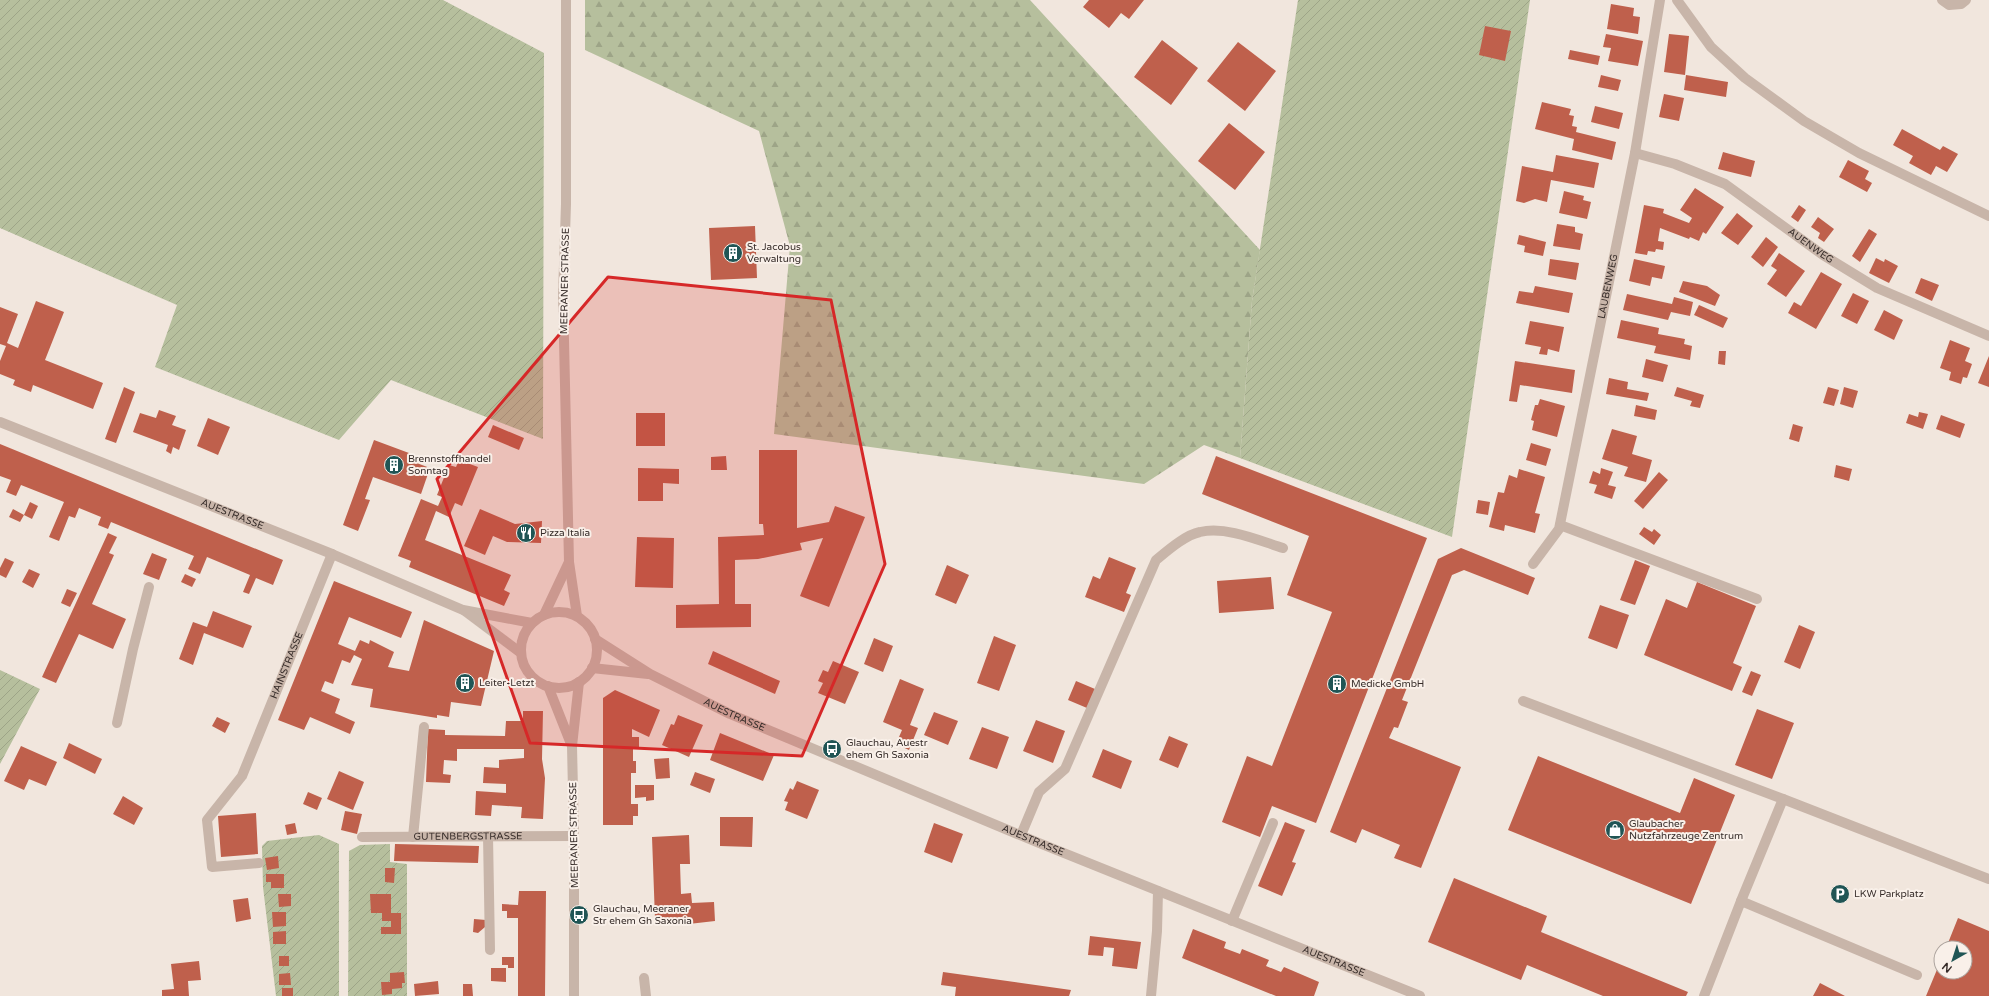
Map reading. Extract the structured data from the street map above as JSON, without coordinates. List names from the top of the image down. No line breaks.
{"streets":{"street":["AUENWEG","MEERANER STRASSE","LAUBENWEG","AUESTRASSE","HAINSTRASSE","GUTENBERGSTRASSE"]},"crossings":[["AUENWEG","LAUBENWEG"],["MEERANER STRASSE","AUESTRASSE"],["MEERANER STRASSE","GUTENBERGSTRASSE"],["AUESTRASSE","HAINSTRASSE"]],"places":{"building":["St. Jacobus Verwaltung","Brennstoffhandel Sonntag","Leiter-Letzt","Medicke GmbH"],"restaurant":["Pizza Italia"],"bus stop":["Glauchau, Auestr ehem Gh Saxonia","Glauchau, Meeraner Str ehem Gh Saxonia"],"shop":["Glaubacher Nutzfahrzeuge Zentrum"],"parking":["LKW Parkplatz"]},"north":"bottom left"}
